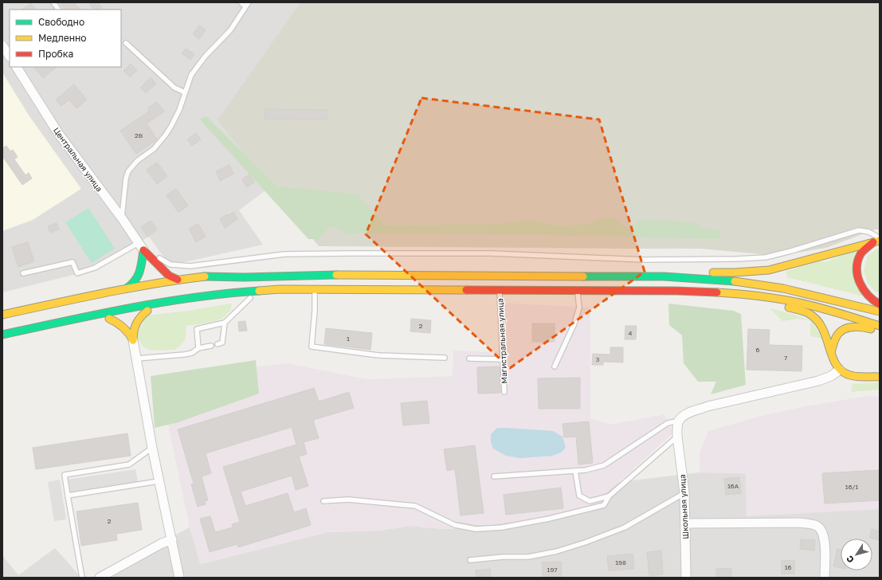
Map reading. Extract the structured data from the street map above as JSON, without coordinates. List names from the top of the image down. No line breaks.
{"streets":{"street":["Центральная улица","Школьная улица"],"lane":["Магистральная улица"]},"house_numbers":["2В","2","4","1","6","7","3","16А","16/1","2","198","16","197"],"legend":["Свободно","Медленно","Пробка"],"north":"bottom left"}
